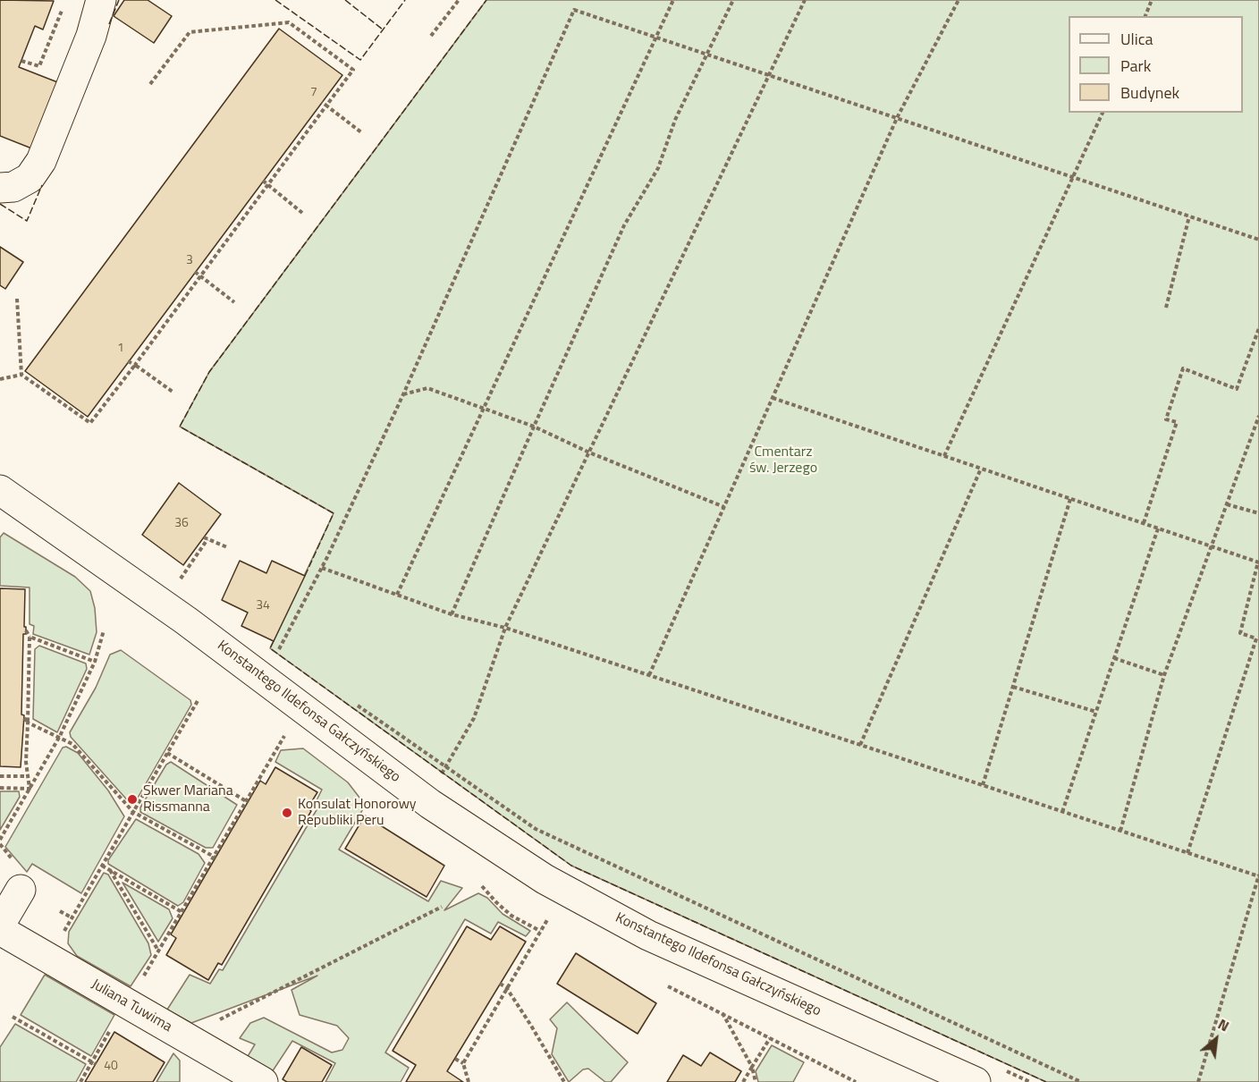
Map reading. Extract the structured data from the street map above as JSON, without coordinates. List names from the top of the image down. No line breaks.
{"streets":{"street":["Konstantego Ildefonsa Gałczyńskiego","Juliana Tuwima"]},"parks":["Cmentarz św. Jerzego"],"places":["Skwer Mariana Rissmanna","Konsulat Honorowy Republiki Peru"],"house_numbers":["7","3","1","36","34","40"],"legend":["Ulica","Park","Budynek"],"north":"top right"}
